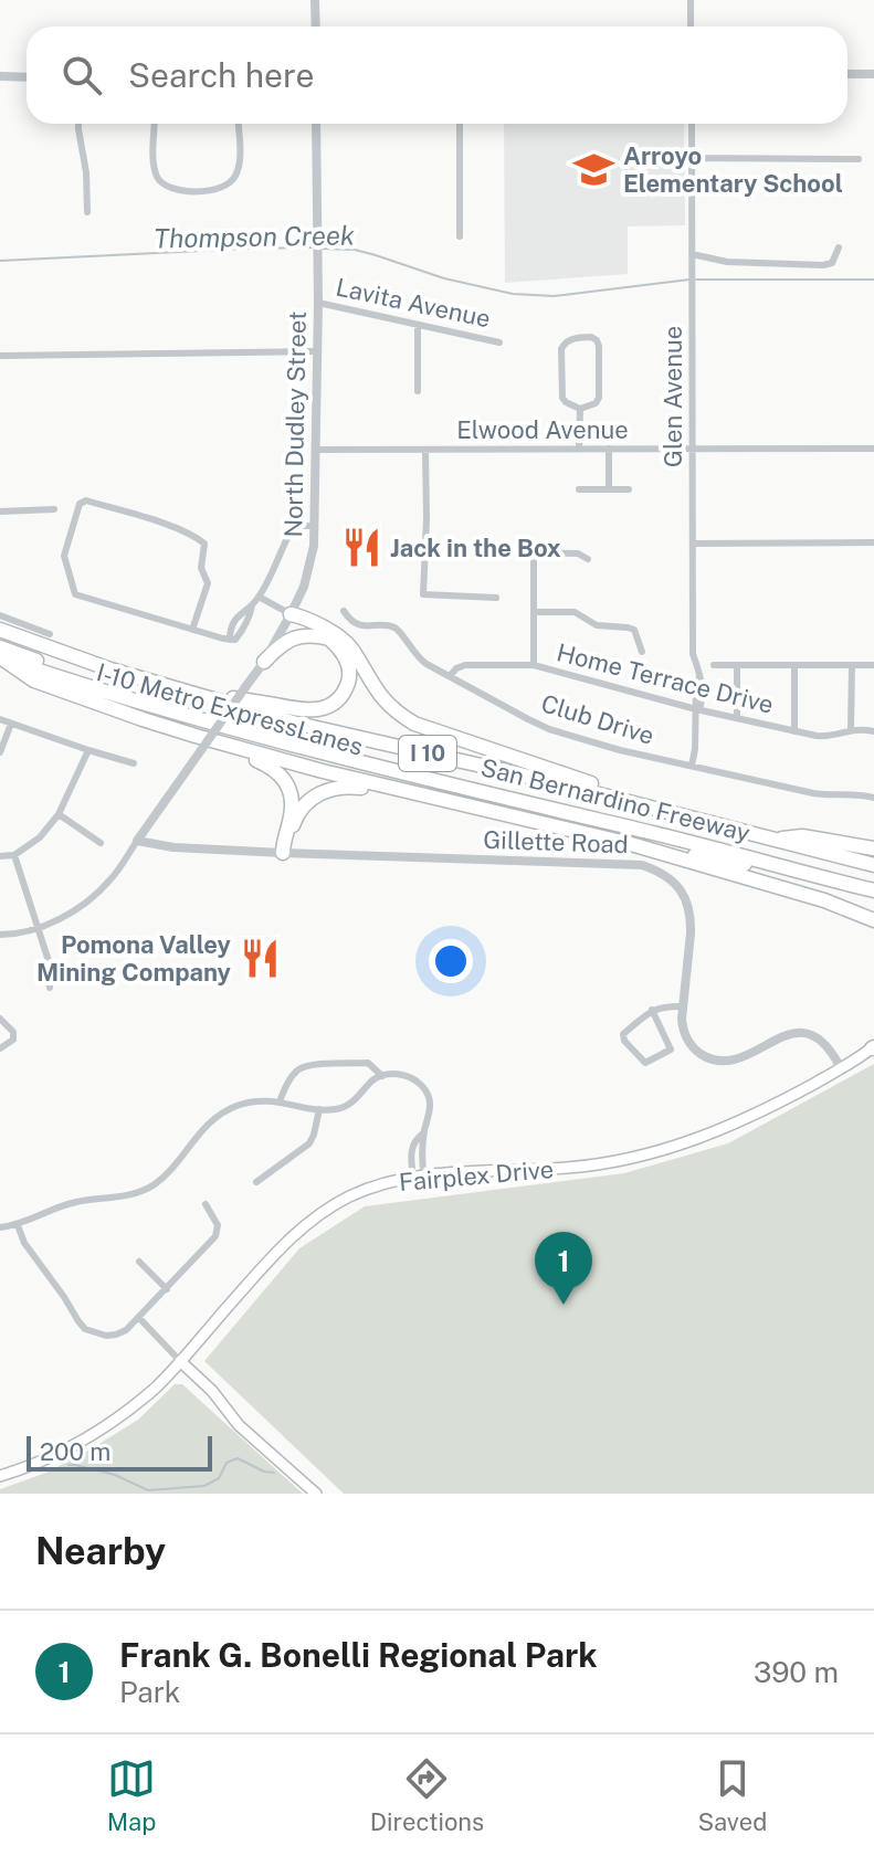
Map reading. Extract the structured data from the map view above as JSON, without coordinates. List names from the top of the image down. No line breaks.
{"streets":{"highway":["I-10 Metro ExpressLanes","I 10","San Bernardino Freeway"],"main road":["Fairplex Drive"],"street":["Lavita Avenue","Glen Avenue","North Dudley Street","Elwood Avenue","Home Terrace Drive","Club Drive","Gillette Road"]},"crossings":[["Lavita Avenue","North Dudley Street"],["Glen Avenue","Elwood Avenue"],["Glen Avenue","Home Terrace Drive"],["Glen Avenue","Club Drive"],["North Dudley Street","Elwood Avenue"],["North Dudley Street","Gillette Road"],["Home Terrace Drive","Club Drive"],["Gillette Road","Fairplex Drive"]],"water":["Thompson Creek"],"places":{"school or university":["Arroyo Elementary School"],"restaurant":["Jack in the Box","Pomona Valley Mining Company"]},"scale_bar":"200 m","page":{"search":"Search here","pins":"1","scale":"200 m","heading":"Nearby","list":[{"mark":"1","name":"Frank G. Bonelli Regional Park","note":"Park","value":"390 m"}],"nav":["Map","Directions","Saved"]}}
